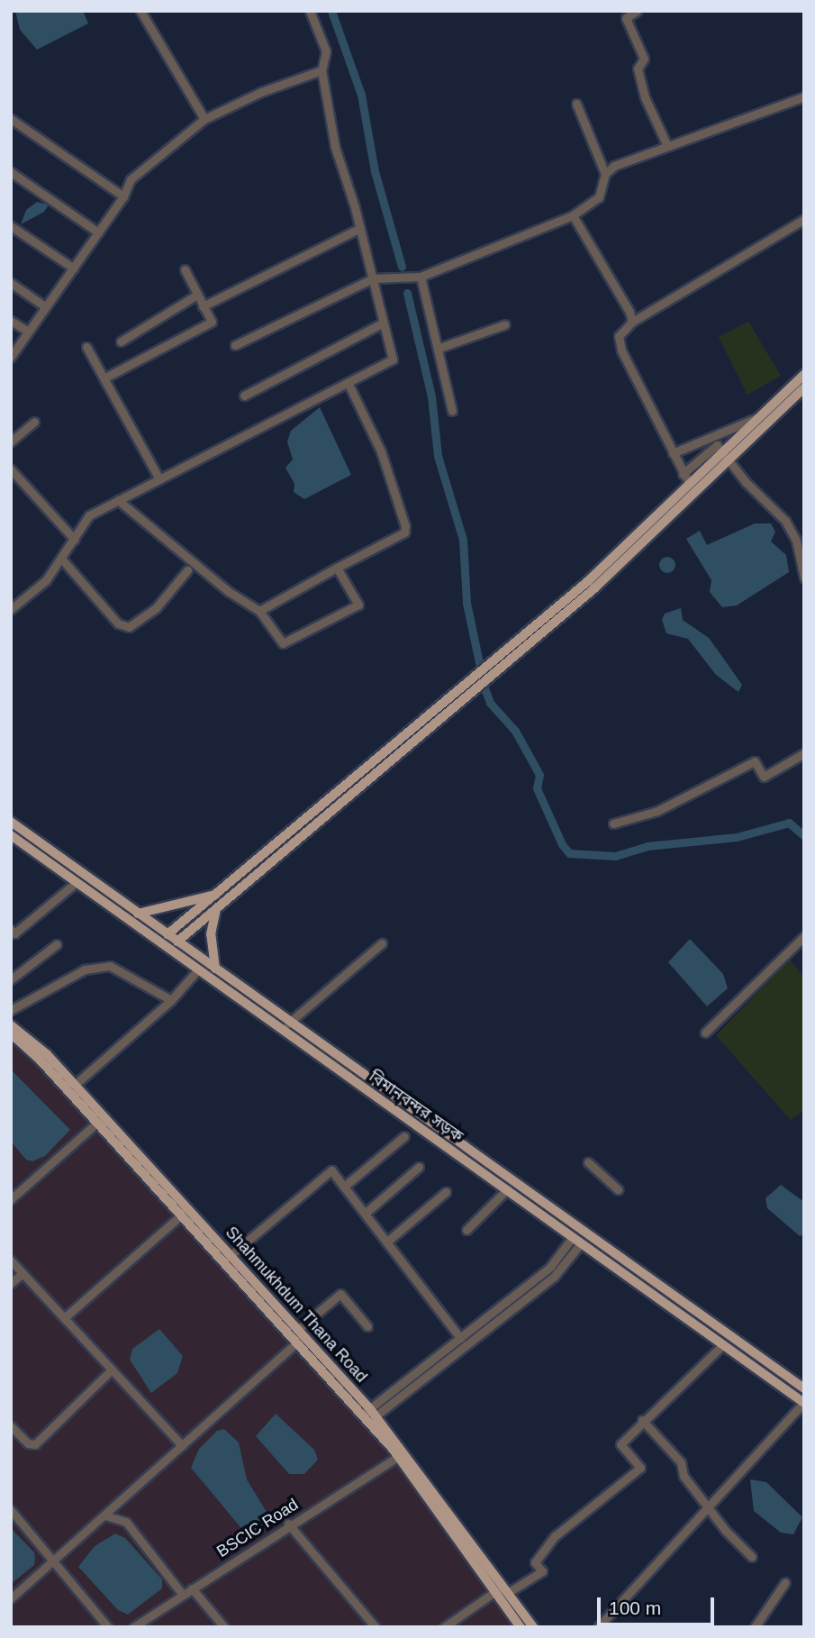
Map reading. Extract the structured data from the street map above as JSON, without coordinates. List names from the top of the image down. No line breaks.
{"streets":{"main road":["বিমানবন্দর সড়ক","Shahmukhdum Thana Road"],"street":["BSCIC Road"]},"crossings":[["Shahmukhdum Thana Road","BSCIC Road"]],"scale_bar":"100 m"}
